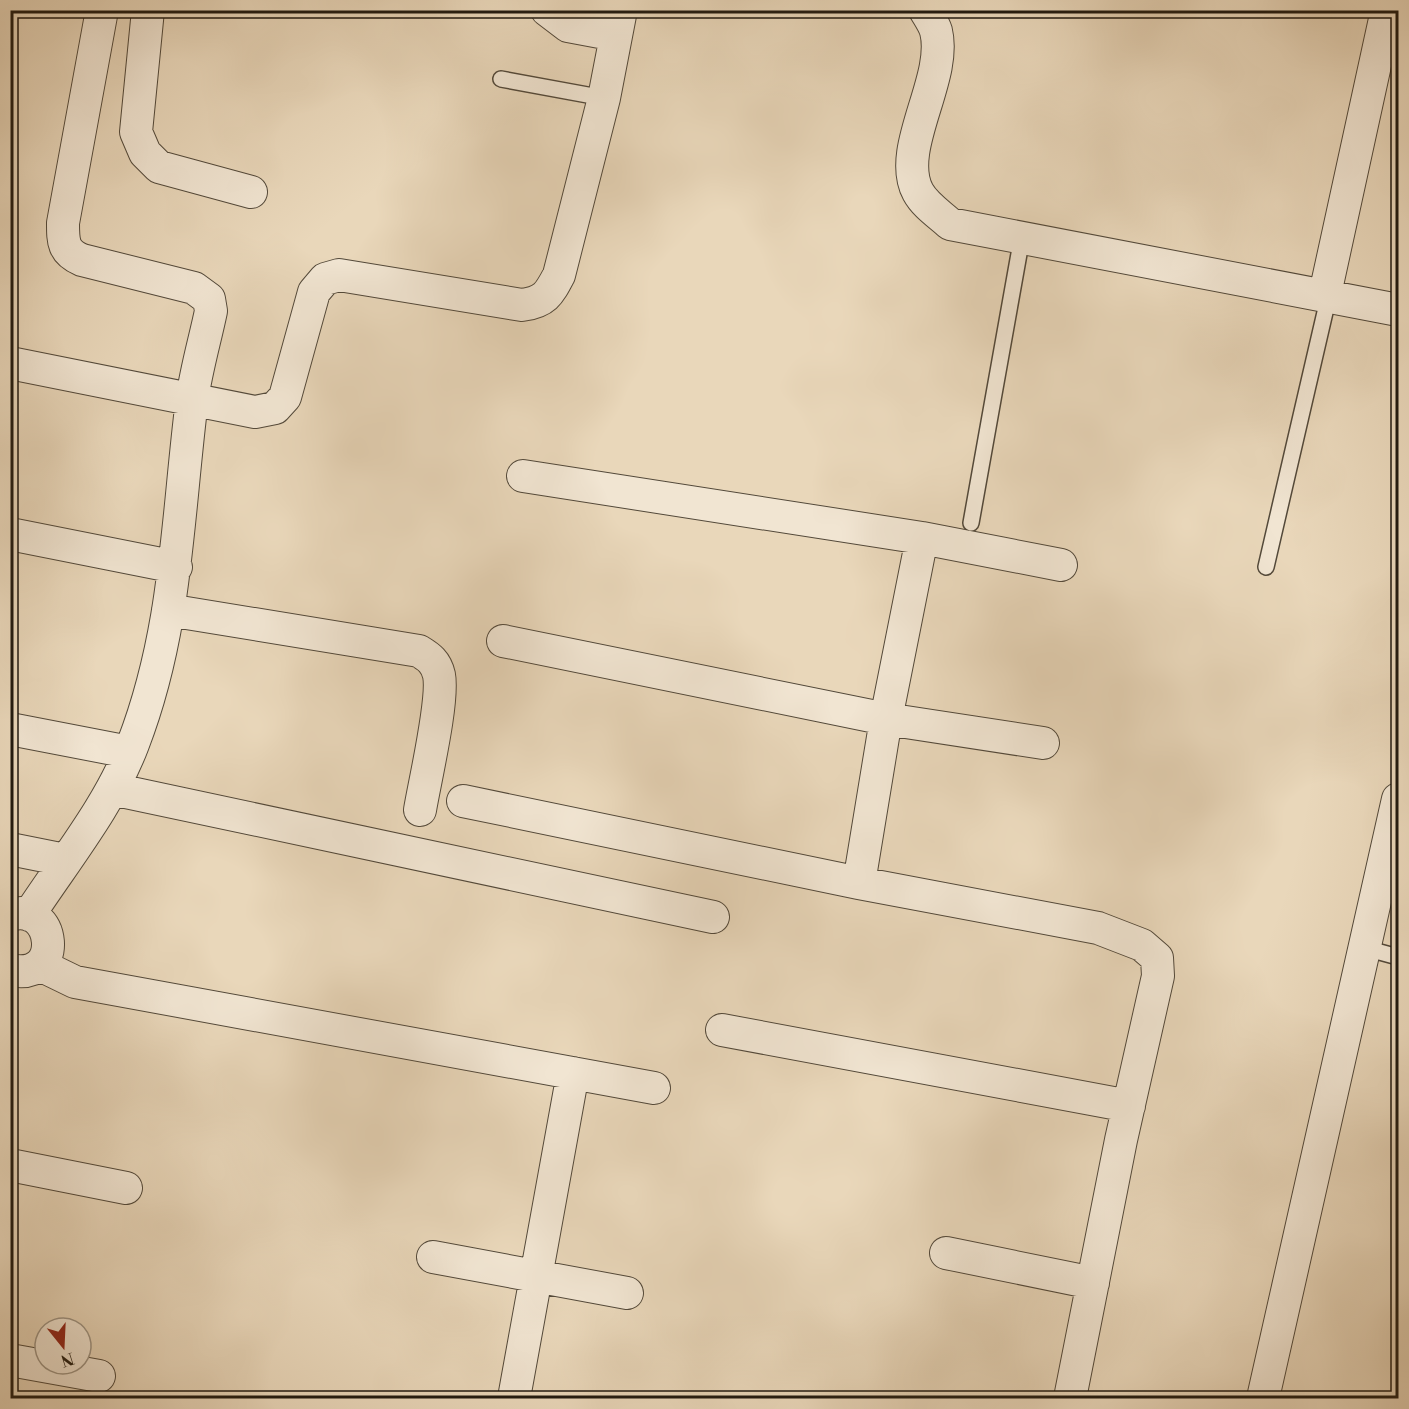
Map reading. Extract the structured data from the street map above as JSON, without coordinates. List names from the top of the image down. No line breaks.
{"north":"bottom"}
